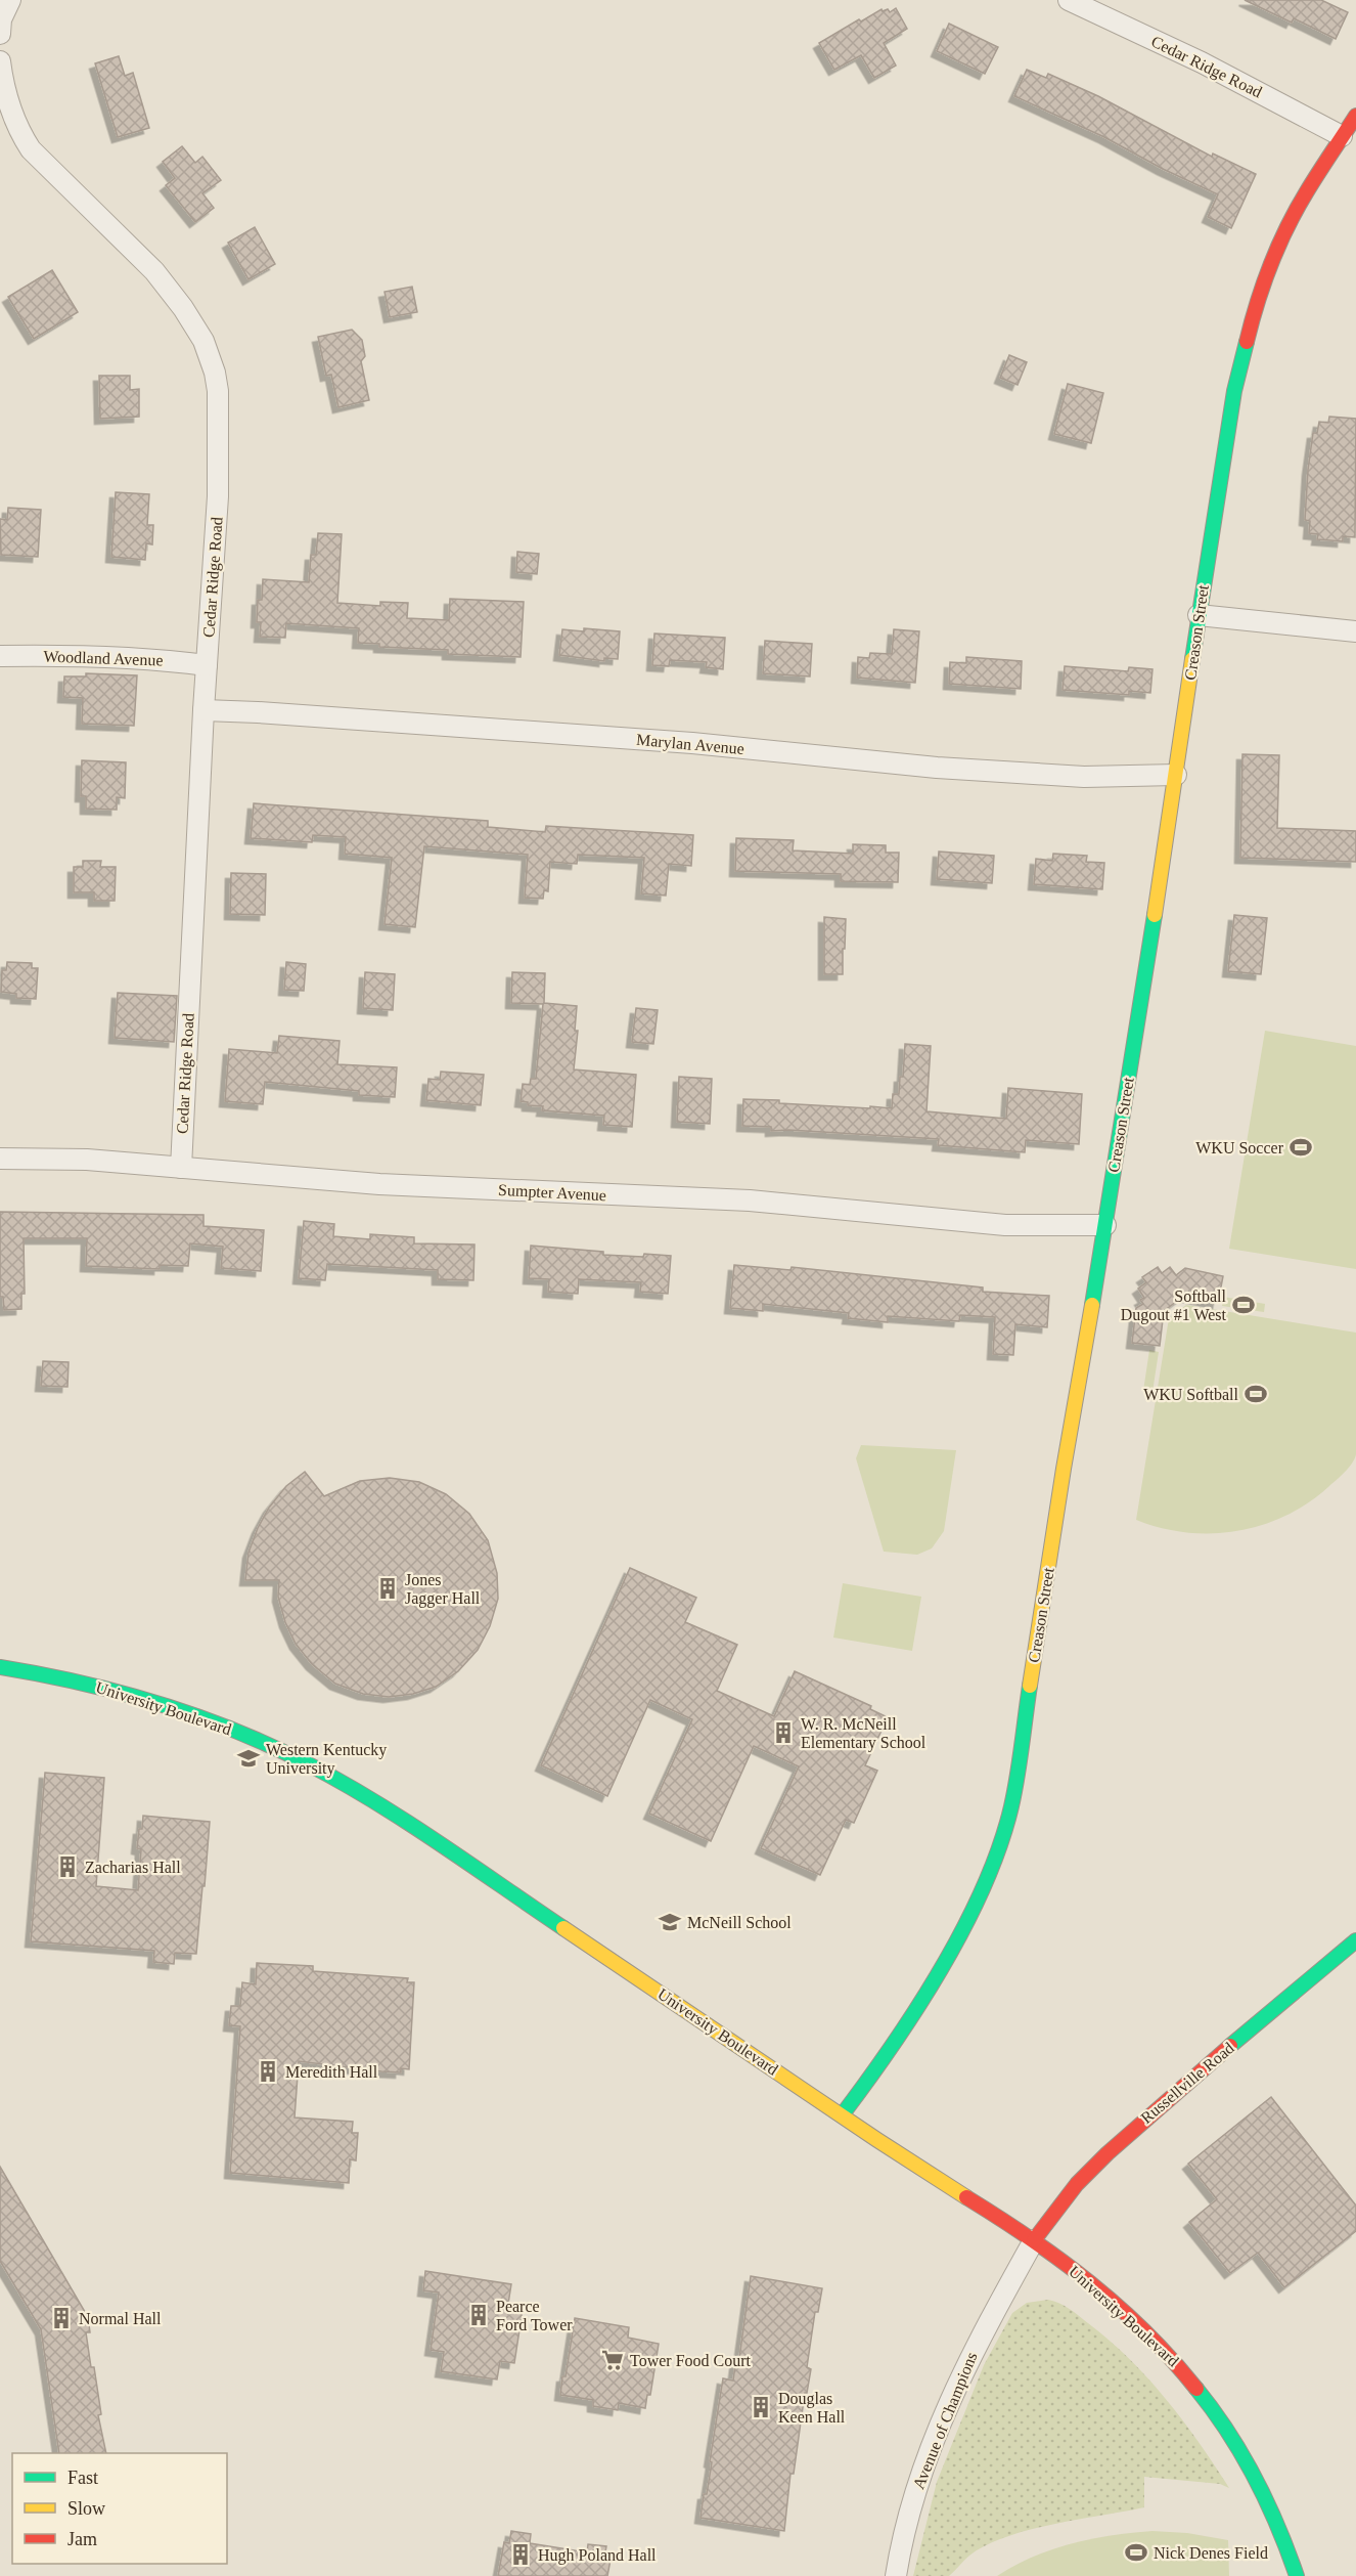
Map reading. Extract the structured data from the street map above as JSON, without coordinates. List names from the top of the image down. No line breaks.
{"streets":{"street":["Cedar Ridge Road","Creason Street","Woodland Avenue","Marylan Avenue","Sumpter Avenue","University Boulevard","Russellville Road","Avenue of Champions"]},"crossings":[["Cedar Ridge Road","Creason Street"],["Cedar Ridge Road","Woodland Avenue"],["Cedar Ridge Road","Marylan Avenue"],["Cedar Ridge Road","Sumpter Avenue"],["Creason Street","Marylan Avenue"],["Creason Street","Sumpter Avenue"],["Creason Street","University Boulevard"],["University Boulevard","Russellville Road"],["University Boulevard","Avenue of Champions"],["Russellville Road","Avenue of Champions"]],"places":{"sports":["WKU Soccer","Softball Dugout #1 West","WKU Softball","Nick Denes Field"],"building":["Jones Jagger Hall","W. R. McNeill Elementary School","Zacharias Hall","Meredith Hall","Pearce Ford Tower","Normal Hall","Douglas Keen Hall","Hugh Poland Hall"],"school or university":["Western Kentucky University","McNeill School"],"supermarket":["Tower Food Court"]},"legend":["Fast","Slow","Jam"]}
